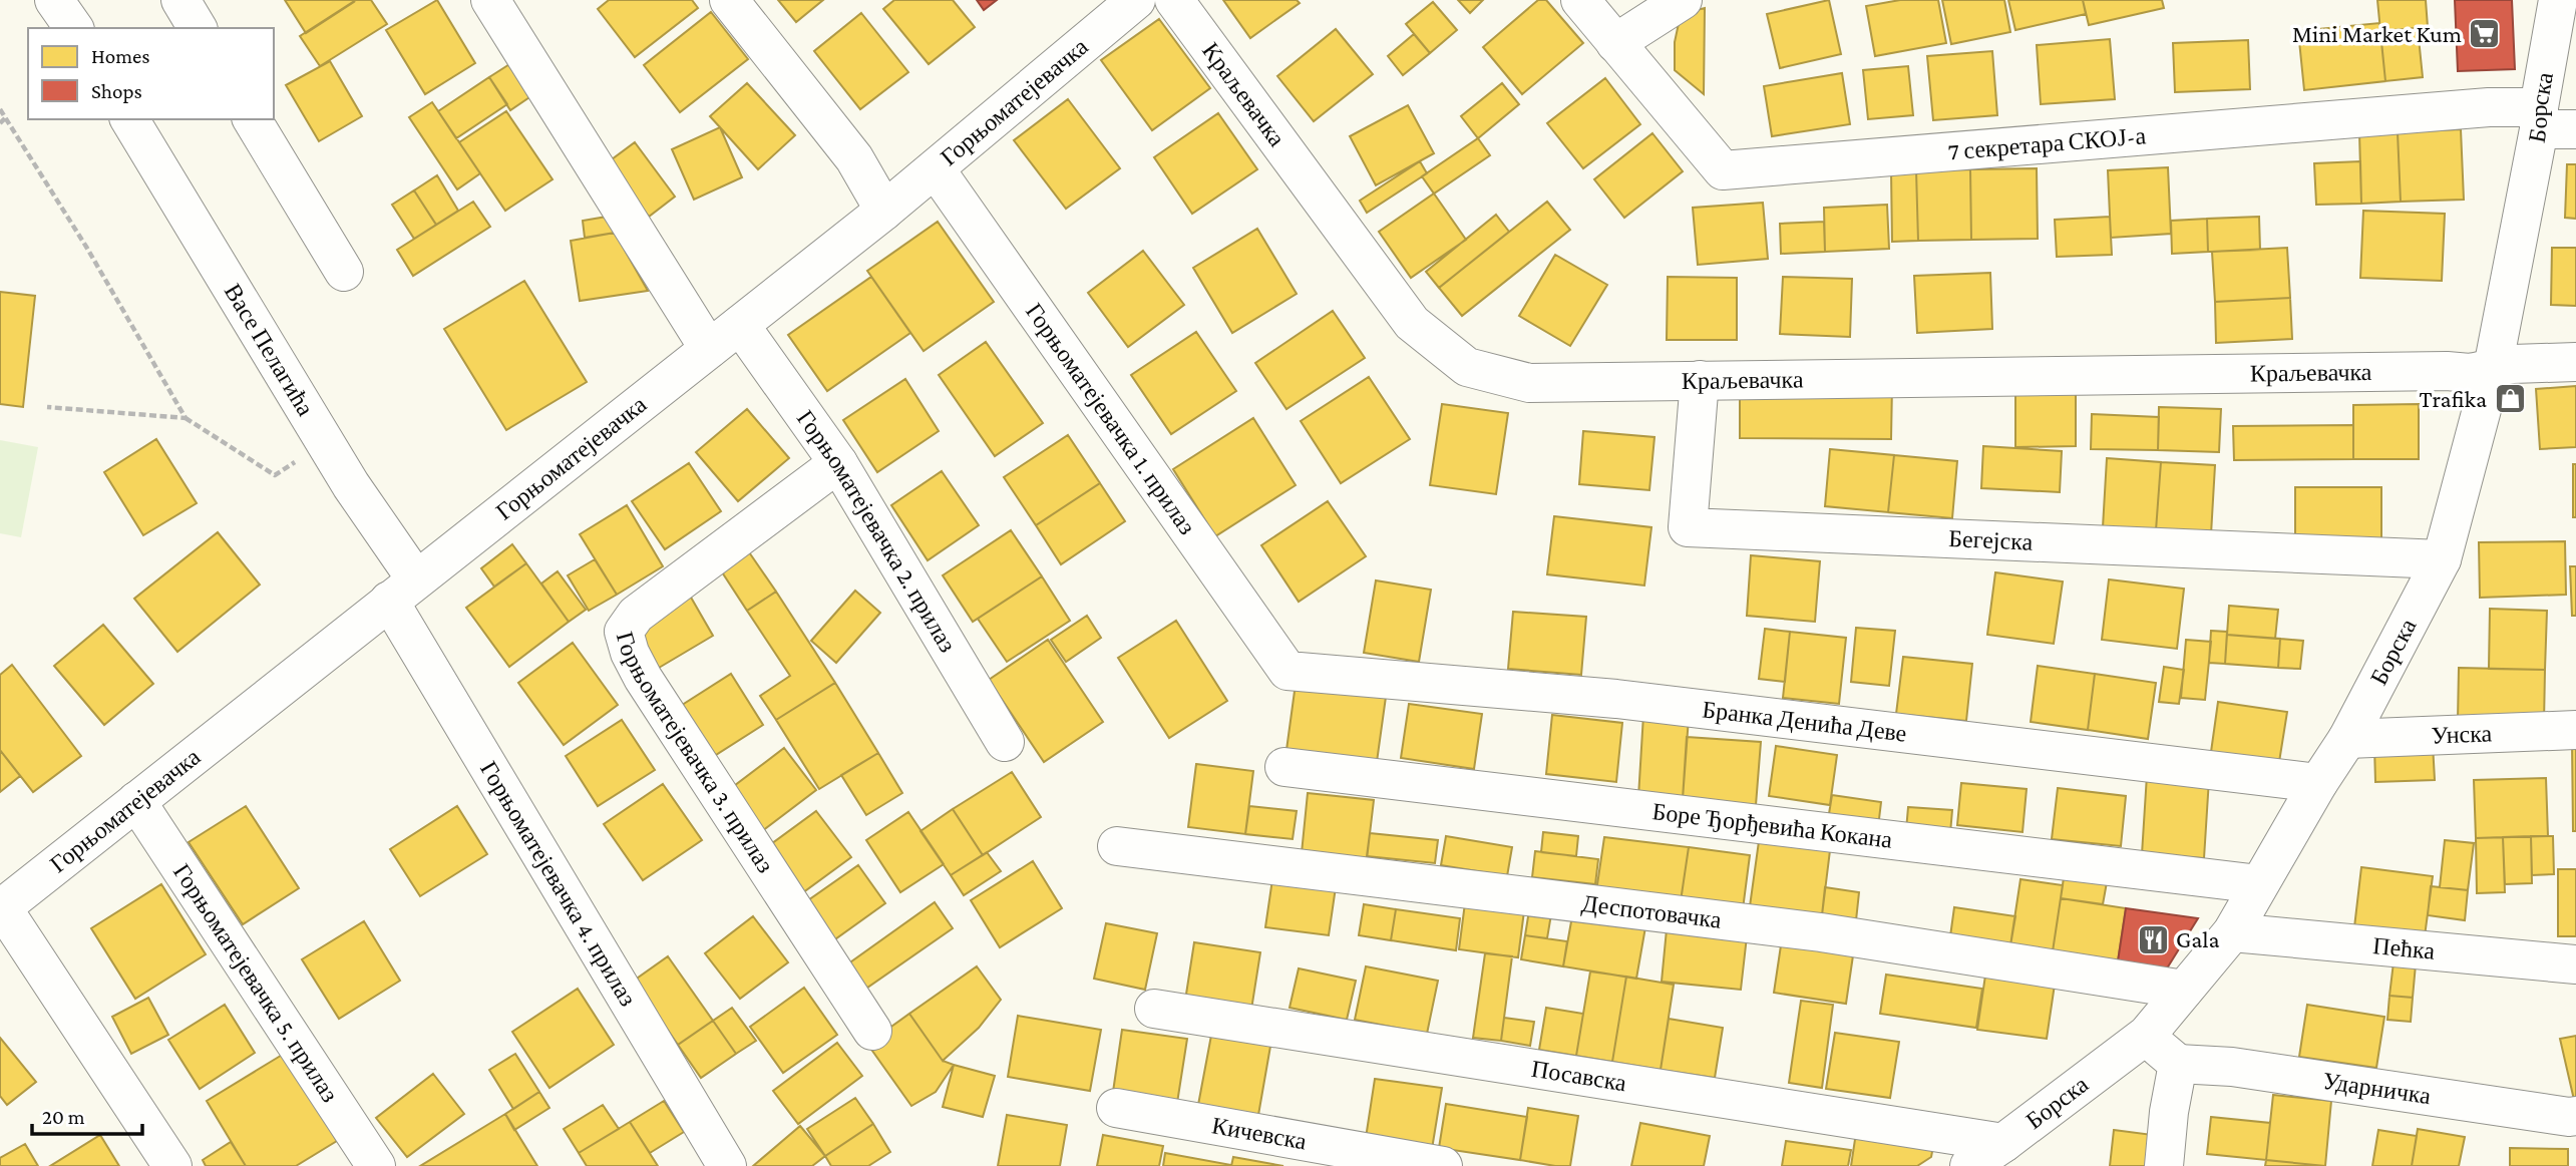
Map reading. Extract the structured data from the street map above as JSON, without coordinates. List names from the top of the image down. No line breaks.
{"streets":{"street":["Краљевачка","Горњоматејевачка","Борска","7 секретара СКОЈ-а","Васе Пелагића","Горњоматејевачка 1. прилаз","Горњоматејевачка 2. прилаз","Бегејска","Бранка Денића Деве","Унска","Горњоматејевачка 3. прилаз","Боре Ђорђевића Кокана","Горњоматејевачка 4. прилаз","Деспотовачка","Пећка","Горњоматејевачка 5. прилаз","Посавска","Ударничка","Кичевска"]},"crossings":[["Краљевачка","Борска"],["Краљевачка","Бегејска"],["Горњоматејевачка","Васе Пелагића"],["Горњоматејевачка","Горњоматејевачка 1. прилаз"],["Горњоматејевачка","Горњоматејевачка 2. прилаз"],["Горњоматејевачка","Горњоматејевачка 4. прилаз"],["Горњоматејевачка","Горњоматејевачка 5. прилаз"],["Борска","7 секретара СКОЈ-а"],["Борска","Бегејска"],["Борска","Бранка Денића Деве"],["Борска","Унска"],["Борска","Боре Ђорђевића Кокана"],["Борска","Деспотовачка"],["Борска","Пећка"],["Борска","Посавска"],["Васе Пелагића","Горњоматејевачка 4. прилаз"],["Горњоматејевачка 1. прилаз","Бранка Денића Деве"],["Горњоматејевачка 2. прилаз","Горњоматејевачка 3. прилаз"]],"places":{"supermarket":["Mini Market Kum"],"shop":["Trafika"],"restaurant":["Gala"]},"legend":["Homes","Shops"],"scale_bar":"20 m"}
